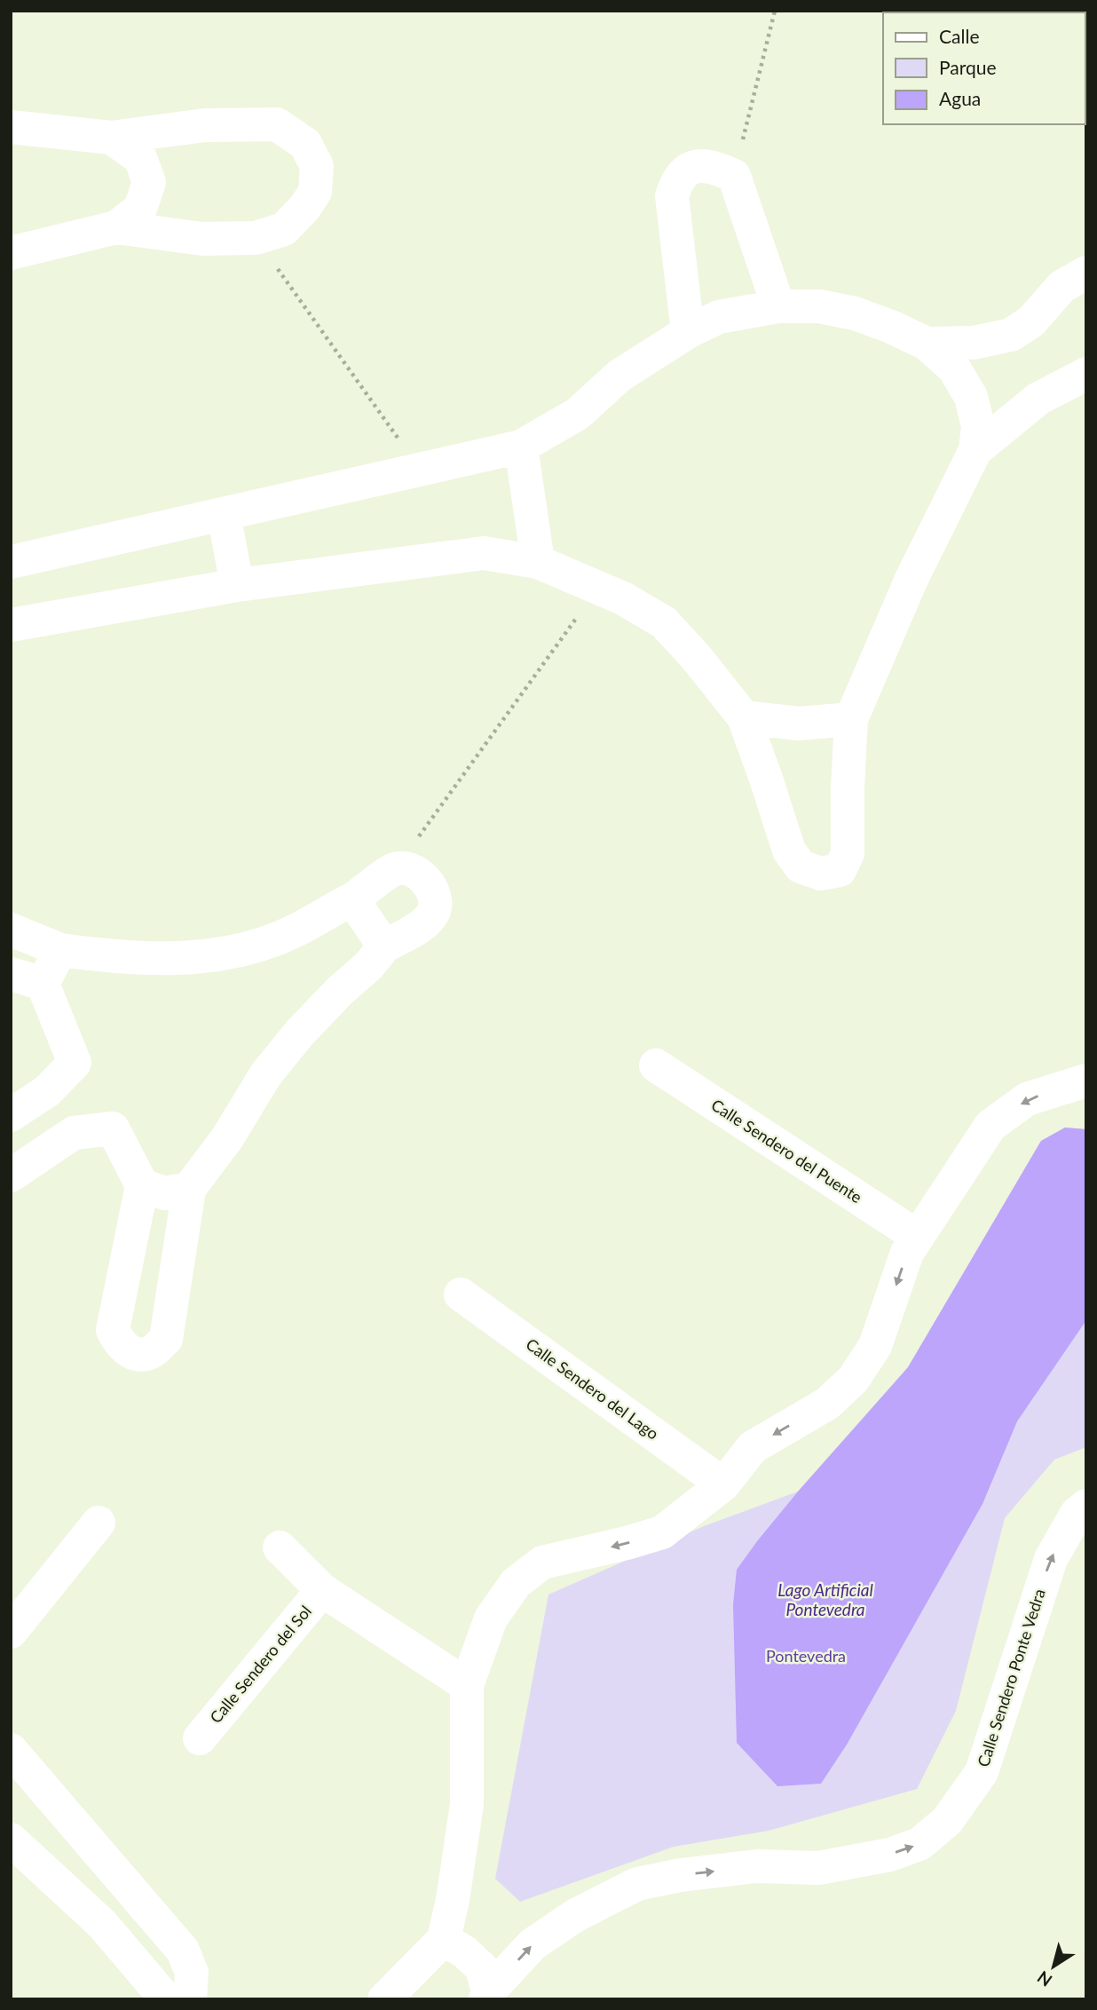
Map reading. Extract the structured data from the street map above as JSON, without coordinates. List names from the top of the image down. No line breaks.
{"streets":{"street":["Calle Sendero del Puente","Calle Sendero del Lago","Calle Sendero del Sol","Calle Sendero Ponte Vedra"]},"water":["Lago Artificial Pontevedra"],"parks":["Pontevedra"],"legend":["Calle","Parque","Agua"],"north":"bottom left"}
